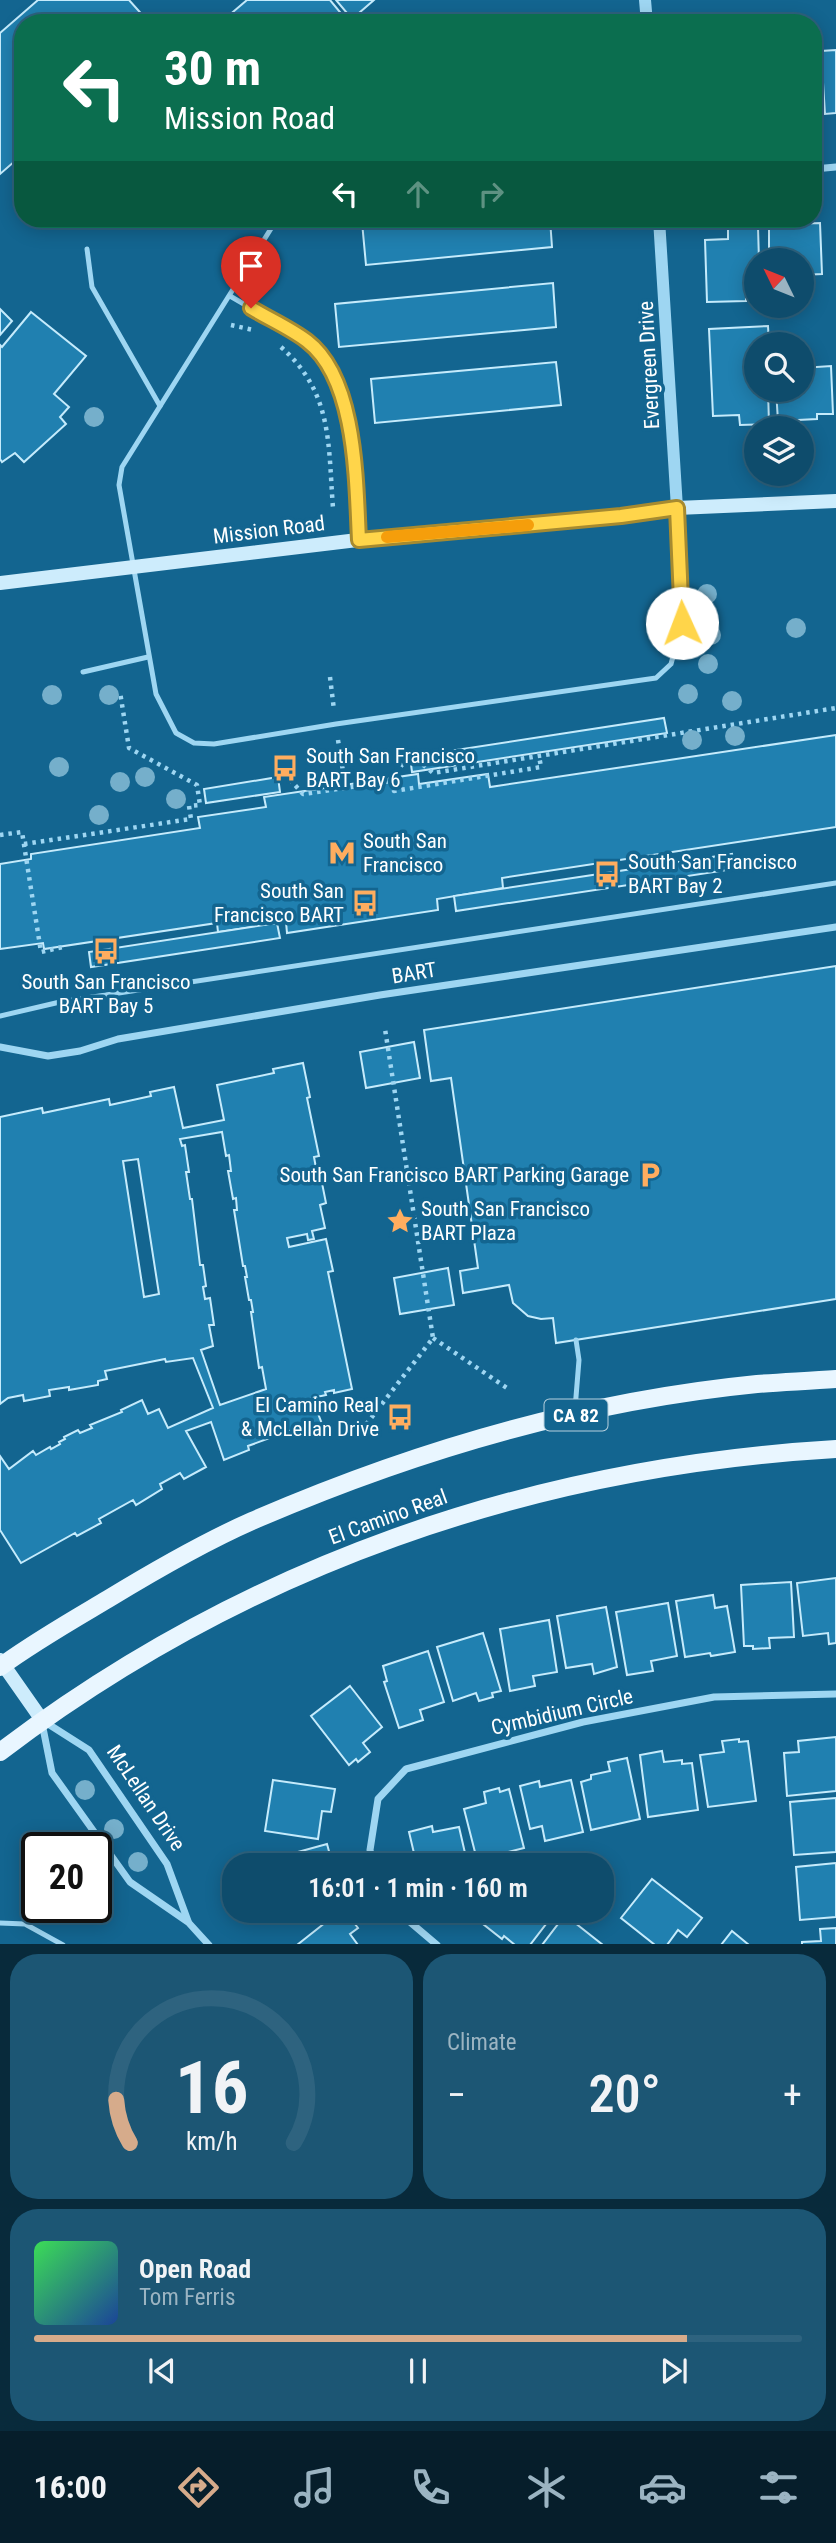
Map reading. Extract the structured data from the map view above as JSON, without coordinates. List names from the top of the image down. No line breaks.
{"streets":{"main road":["Mission Road","CA 82","El Camino Real","McLellan Drive"],"street":["Evergreen Drive","BART","Cymbidium Circle"]},"crossings":[["Evergreen Drive","Mission Road"],["El Camino Real","McLellan Drive"]],"places":{"bus stop":["South San Francisco BART Bay 6","South San Francisco BART Bay 2","South San Francisco BART","South San Francisco BART Bay 5","El Camino Real & McLellan Drive"],"metro station":["South San Francisco"],"parking":["South San Francisco BART Parking Garage"],"place":["South San Francisco BART Plaza"]},"north":"top left","page":{"turn":["30 m","Mission Road"],"limit":"20","trip":"16:01 · 1 min · 160 m","tile":"Climate","heat":["−","20°","+"],"song":["Open Road","Tom Ferris"],"tabs":"16:00","gauge":["16","km/h"]}}
